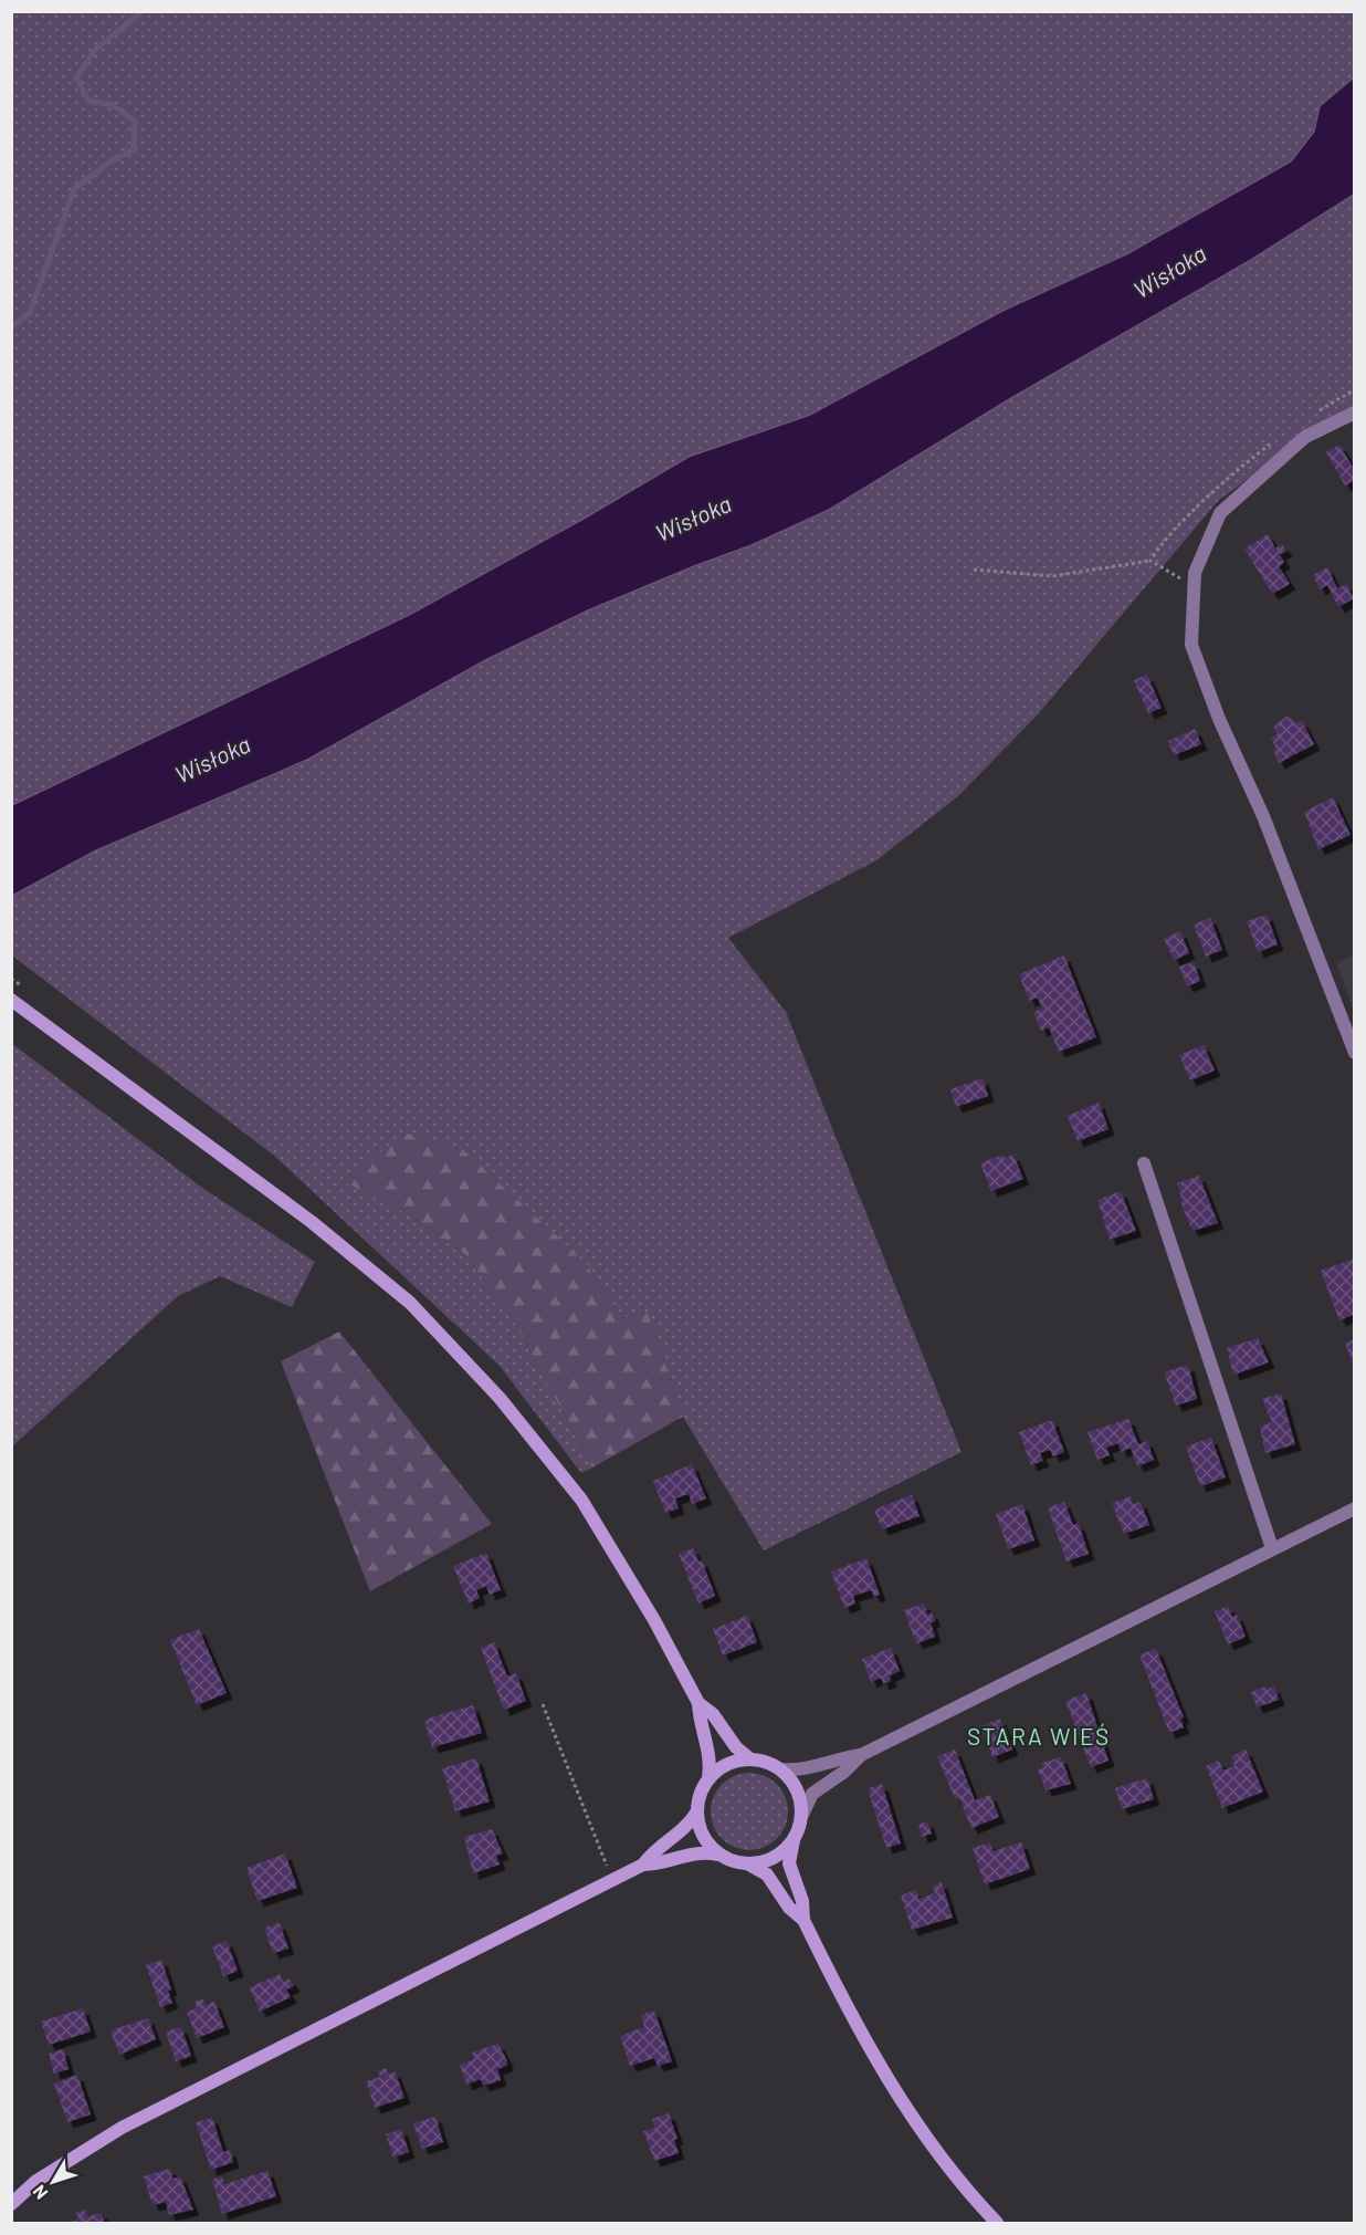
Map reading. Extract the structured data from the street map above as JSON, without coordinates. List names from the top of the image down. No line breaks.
{"districts":["STARA WIEŚ"],"water":["Wisłoka"],"north":"bottom left"}
